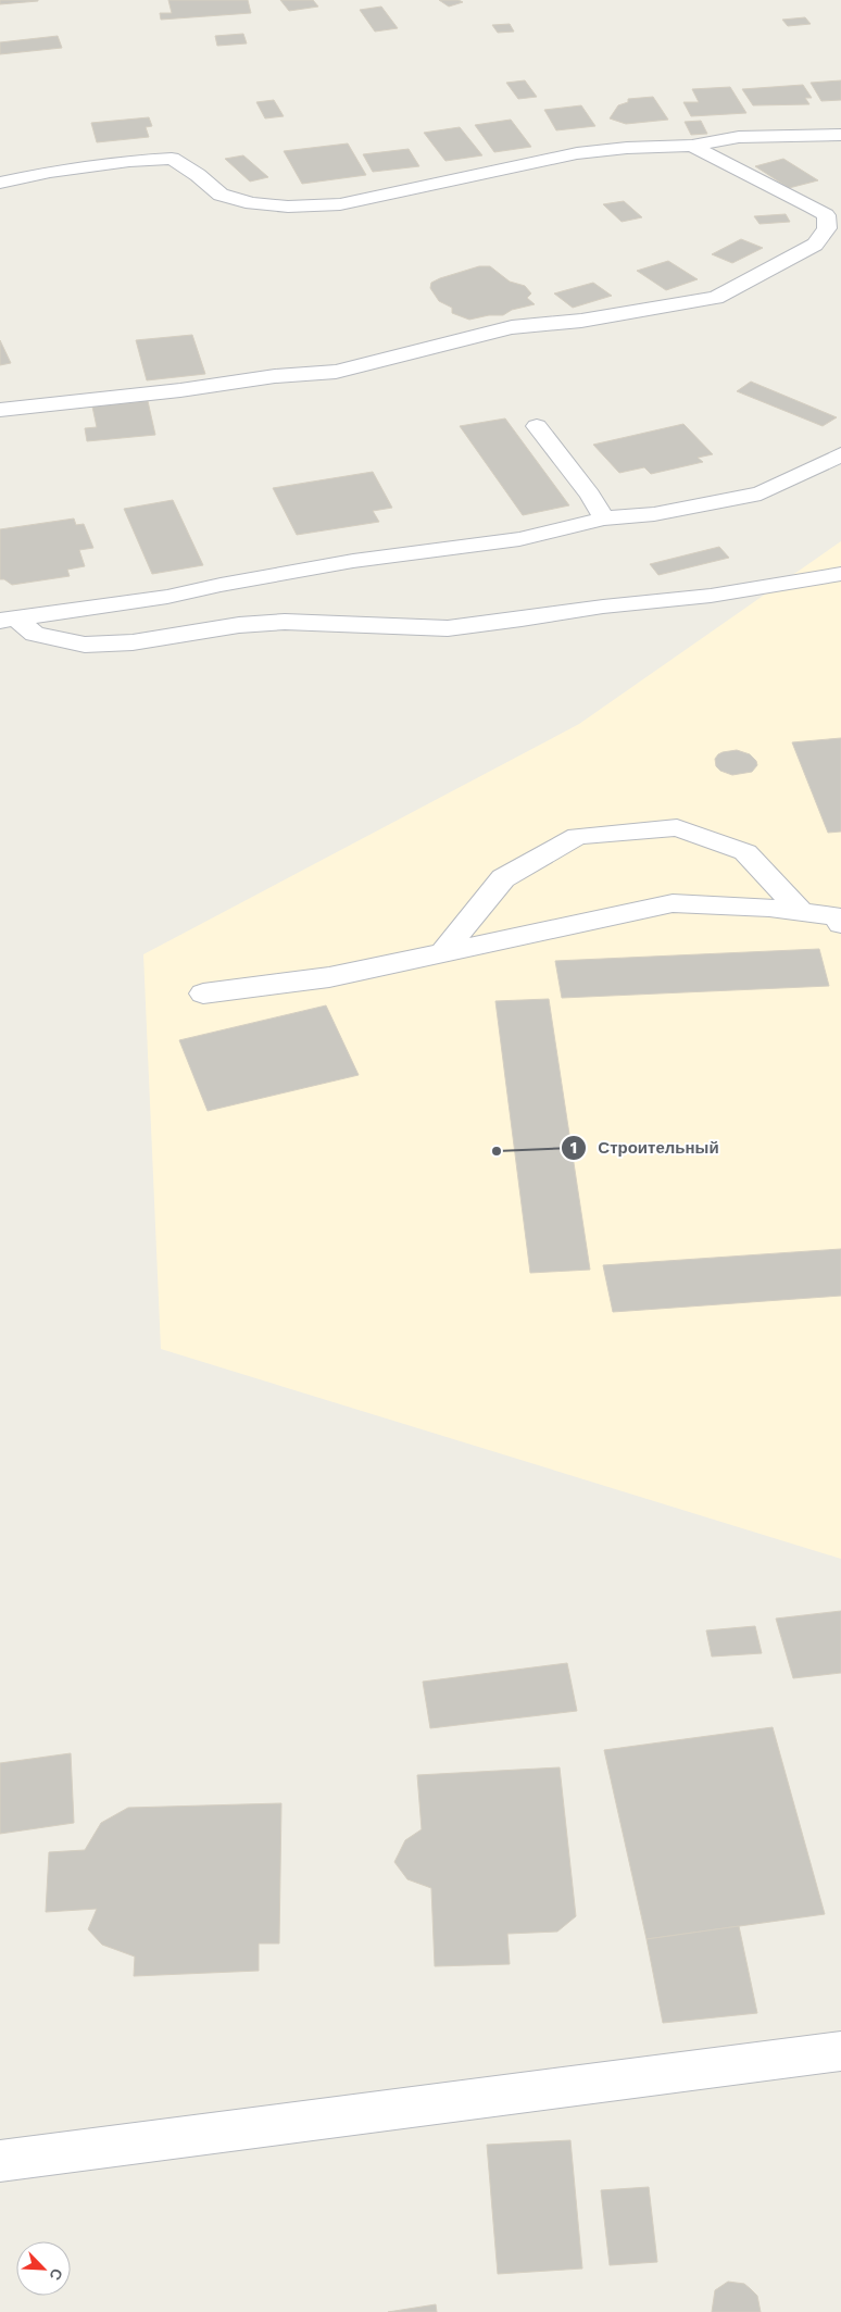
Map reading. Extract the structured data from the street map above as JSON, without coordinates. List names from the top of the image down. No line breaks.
{"places":["Строительный"],"north":"bottom right"}
